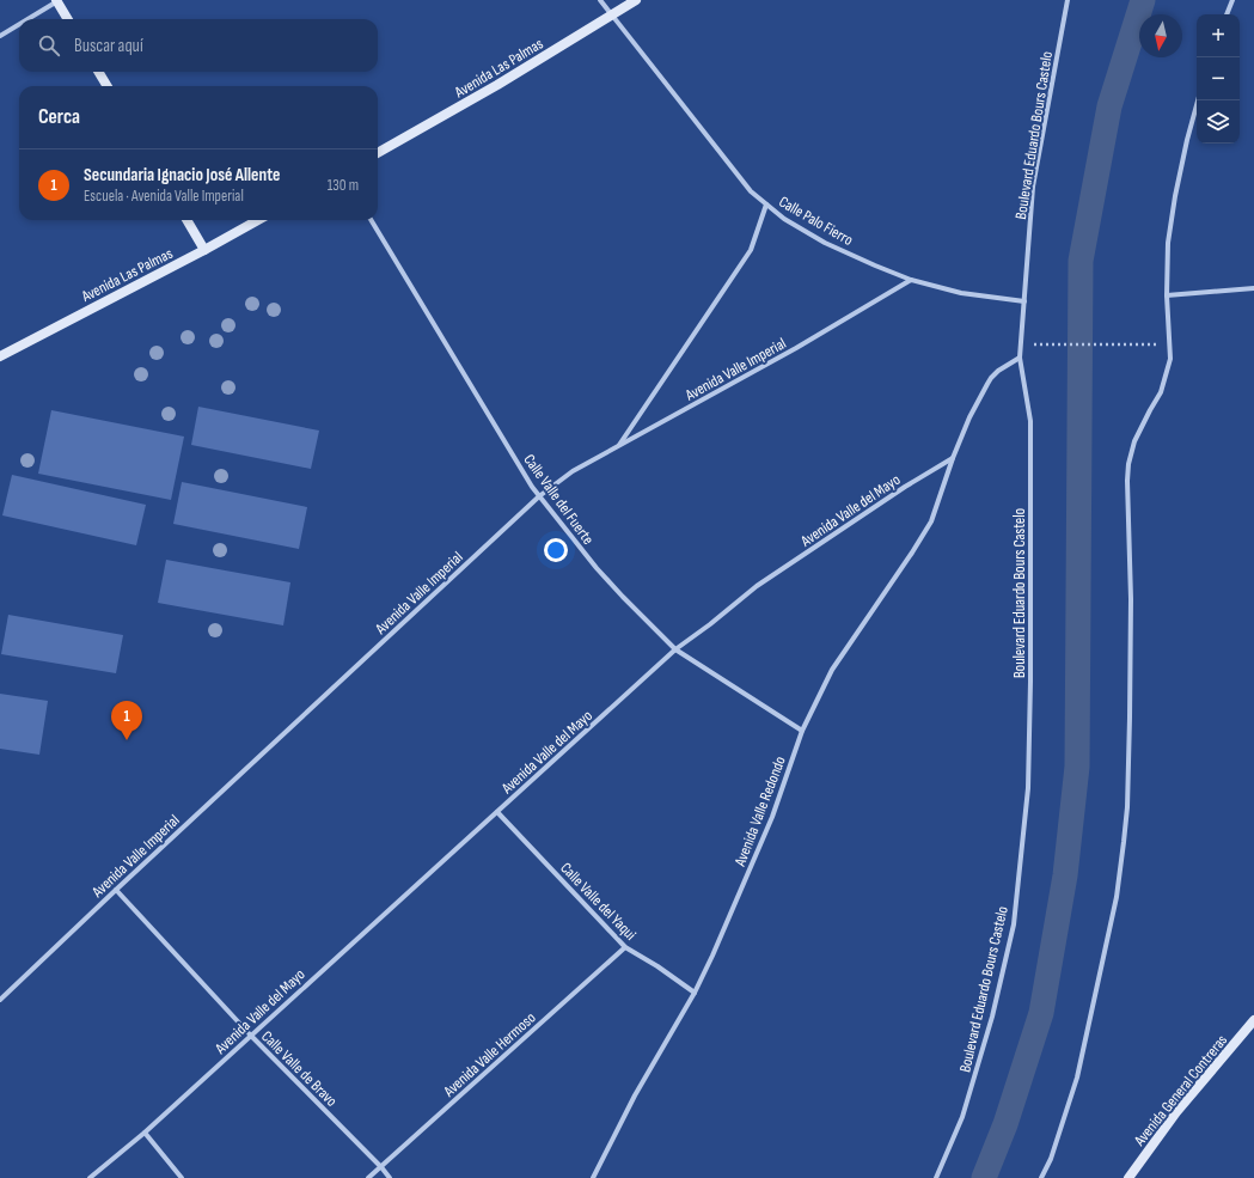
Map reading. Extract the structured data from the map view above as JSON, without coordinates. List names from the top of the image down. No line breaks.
{"streets":{"main road":["Avenida Las Palmas","Avenida General Contreras"],"street":["Boulevard Eduardo Bours Castelo","Calle Palo Fierro","Avenida Valle Imperial","Calle Valle del Fuerte","Avenida Valle del Mayo","Avenida Valle Redondo","Calle Valle del Yaqui","Avenida Valle Hermoso","Calle Valle de Bravo"]},"crossings":[["Avenida Las Palmas","Calle Palo Fierro"],["Boulevard Eduardo Bours Castelo","Calle Palo Fierro"],["Calle Palo Fierro","Avenida Valle Imperial"],["Avenida Valle Imperial","Calle Valle del Fuerte"],["Avenida Valle Imperial","Calle Valle de Bravo"],["Calle Valle del Fuerte","Avenida Valle del Mayo"],["Calle Valle del Fuerte","Avenida Valle Redondo"],["Avenida Valle del Mayo","Avenida Valle Redondo"],["Avenida Valle del Mayo","Calle Valle del Yaqui"],["Avenida Valle del Mayo","Calle Valle de Bravo"],["Avenida Valle Redondo","Calle Valle del Yaqui"],["Calle Valle del Yaqui","Avenida Valle Hermoso"],["Avenida Valle Hermoso","Calle Valle de Bravo"]],"north":"bottom","page":{"map_buttons":["+","−"],"search":"Buscar aquí","heading":"Cerca","list":[{"mark":"1","name":"Secundaria Ignacio José Allente","note":"Escuela · Avenida Valle Imperial","value":"130 m"}],"pins":"1"}}
